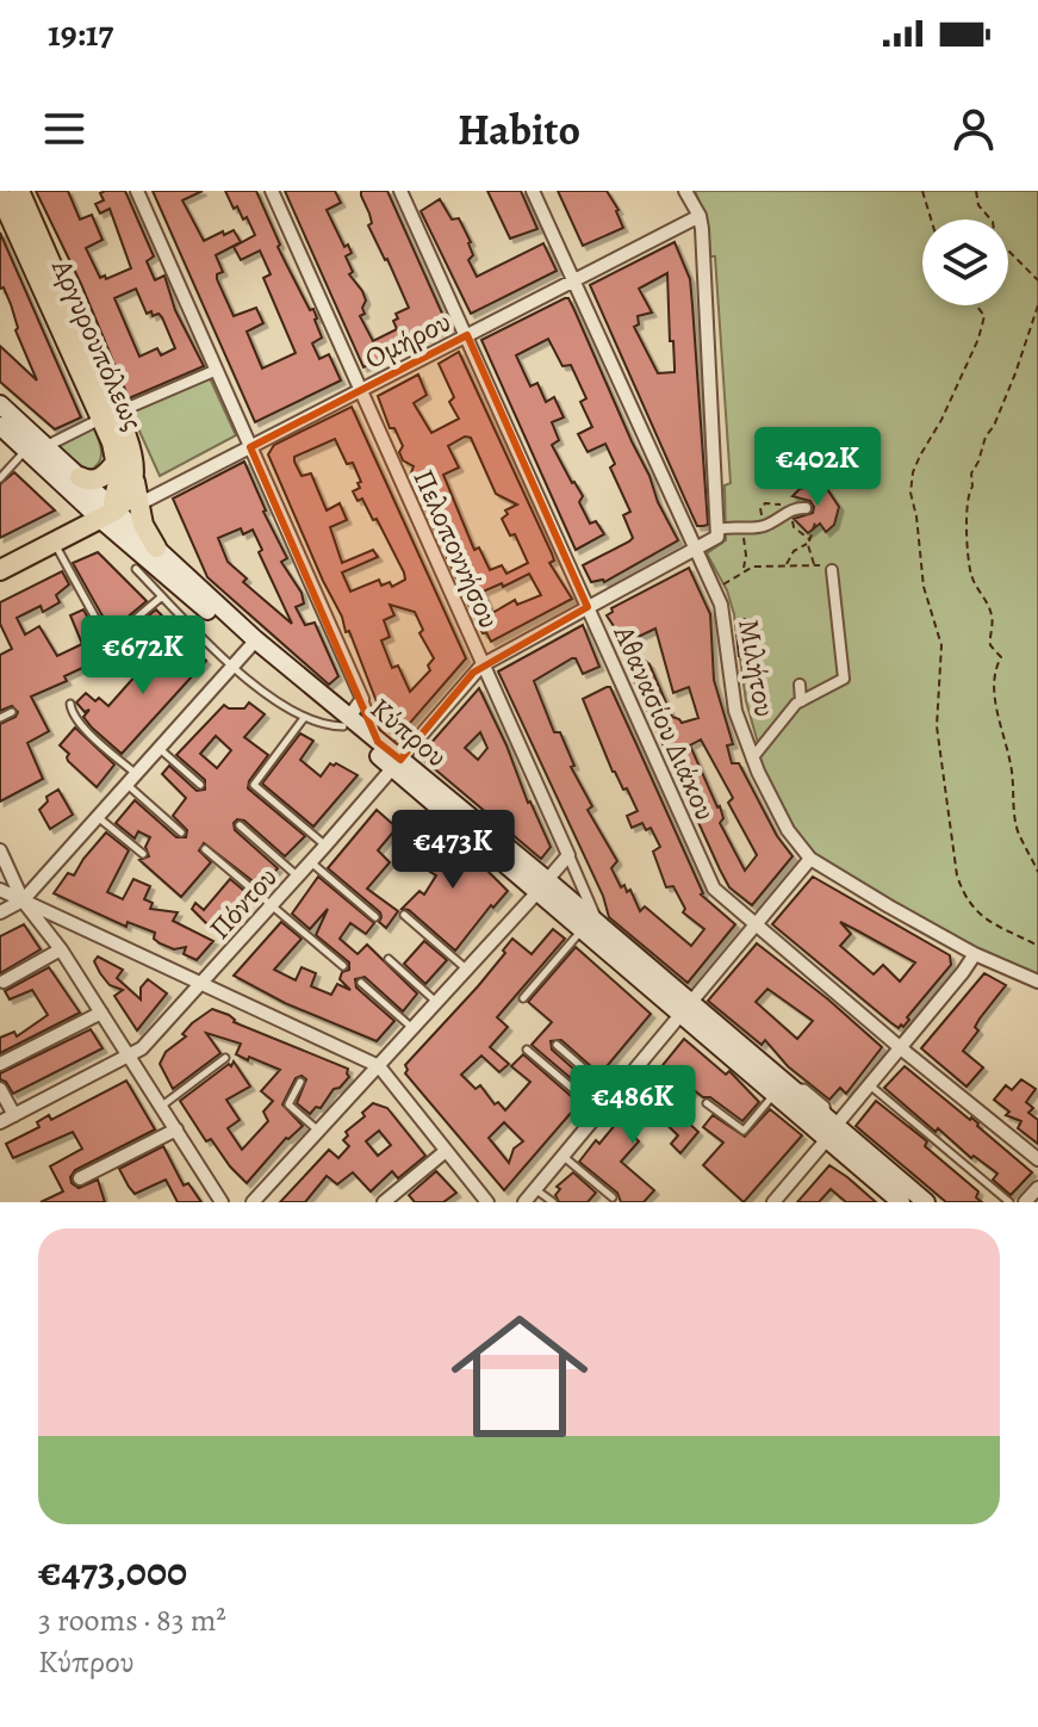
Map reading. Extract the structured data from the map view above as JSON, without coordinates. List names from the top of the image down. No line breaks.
{"streets":{"main road":["Αργυρουπόλεως","Κύπρου"],"street":["Ομήρου","Πελοποννήσου","Μιλήτου","Αθανασίου Διάκου","Πόντου"]},"crossings":[["Ομήρου","Αργυρουπόλεως"],["Ομήρου","Πελοποννήσου"],["Ομήρου","Μιλήτου"],["Ομήρου","Αθανασίου Διάκου"],["Αργυρουπόλεως","Κύπρου"],["Πελοποννήσου","Κύπρου"],["Πελοποννήσου","Πόντου"],["Κύπρου","Πόντου"]],"page":{"status":"19:17","header":"Habito","price":["€402K","€672K","€473K","€486K"],"list":[{"name":"€473,000","note":"3 rooms · 83 m² · Κύπρου"}]}}
